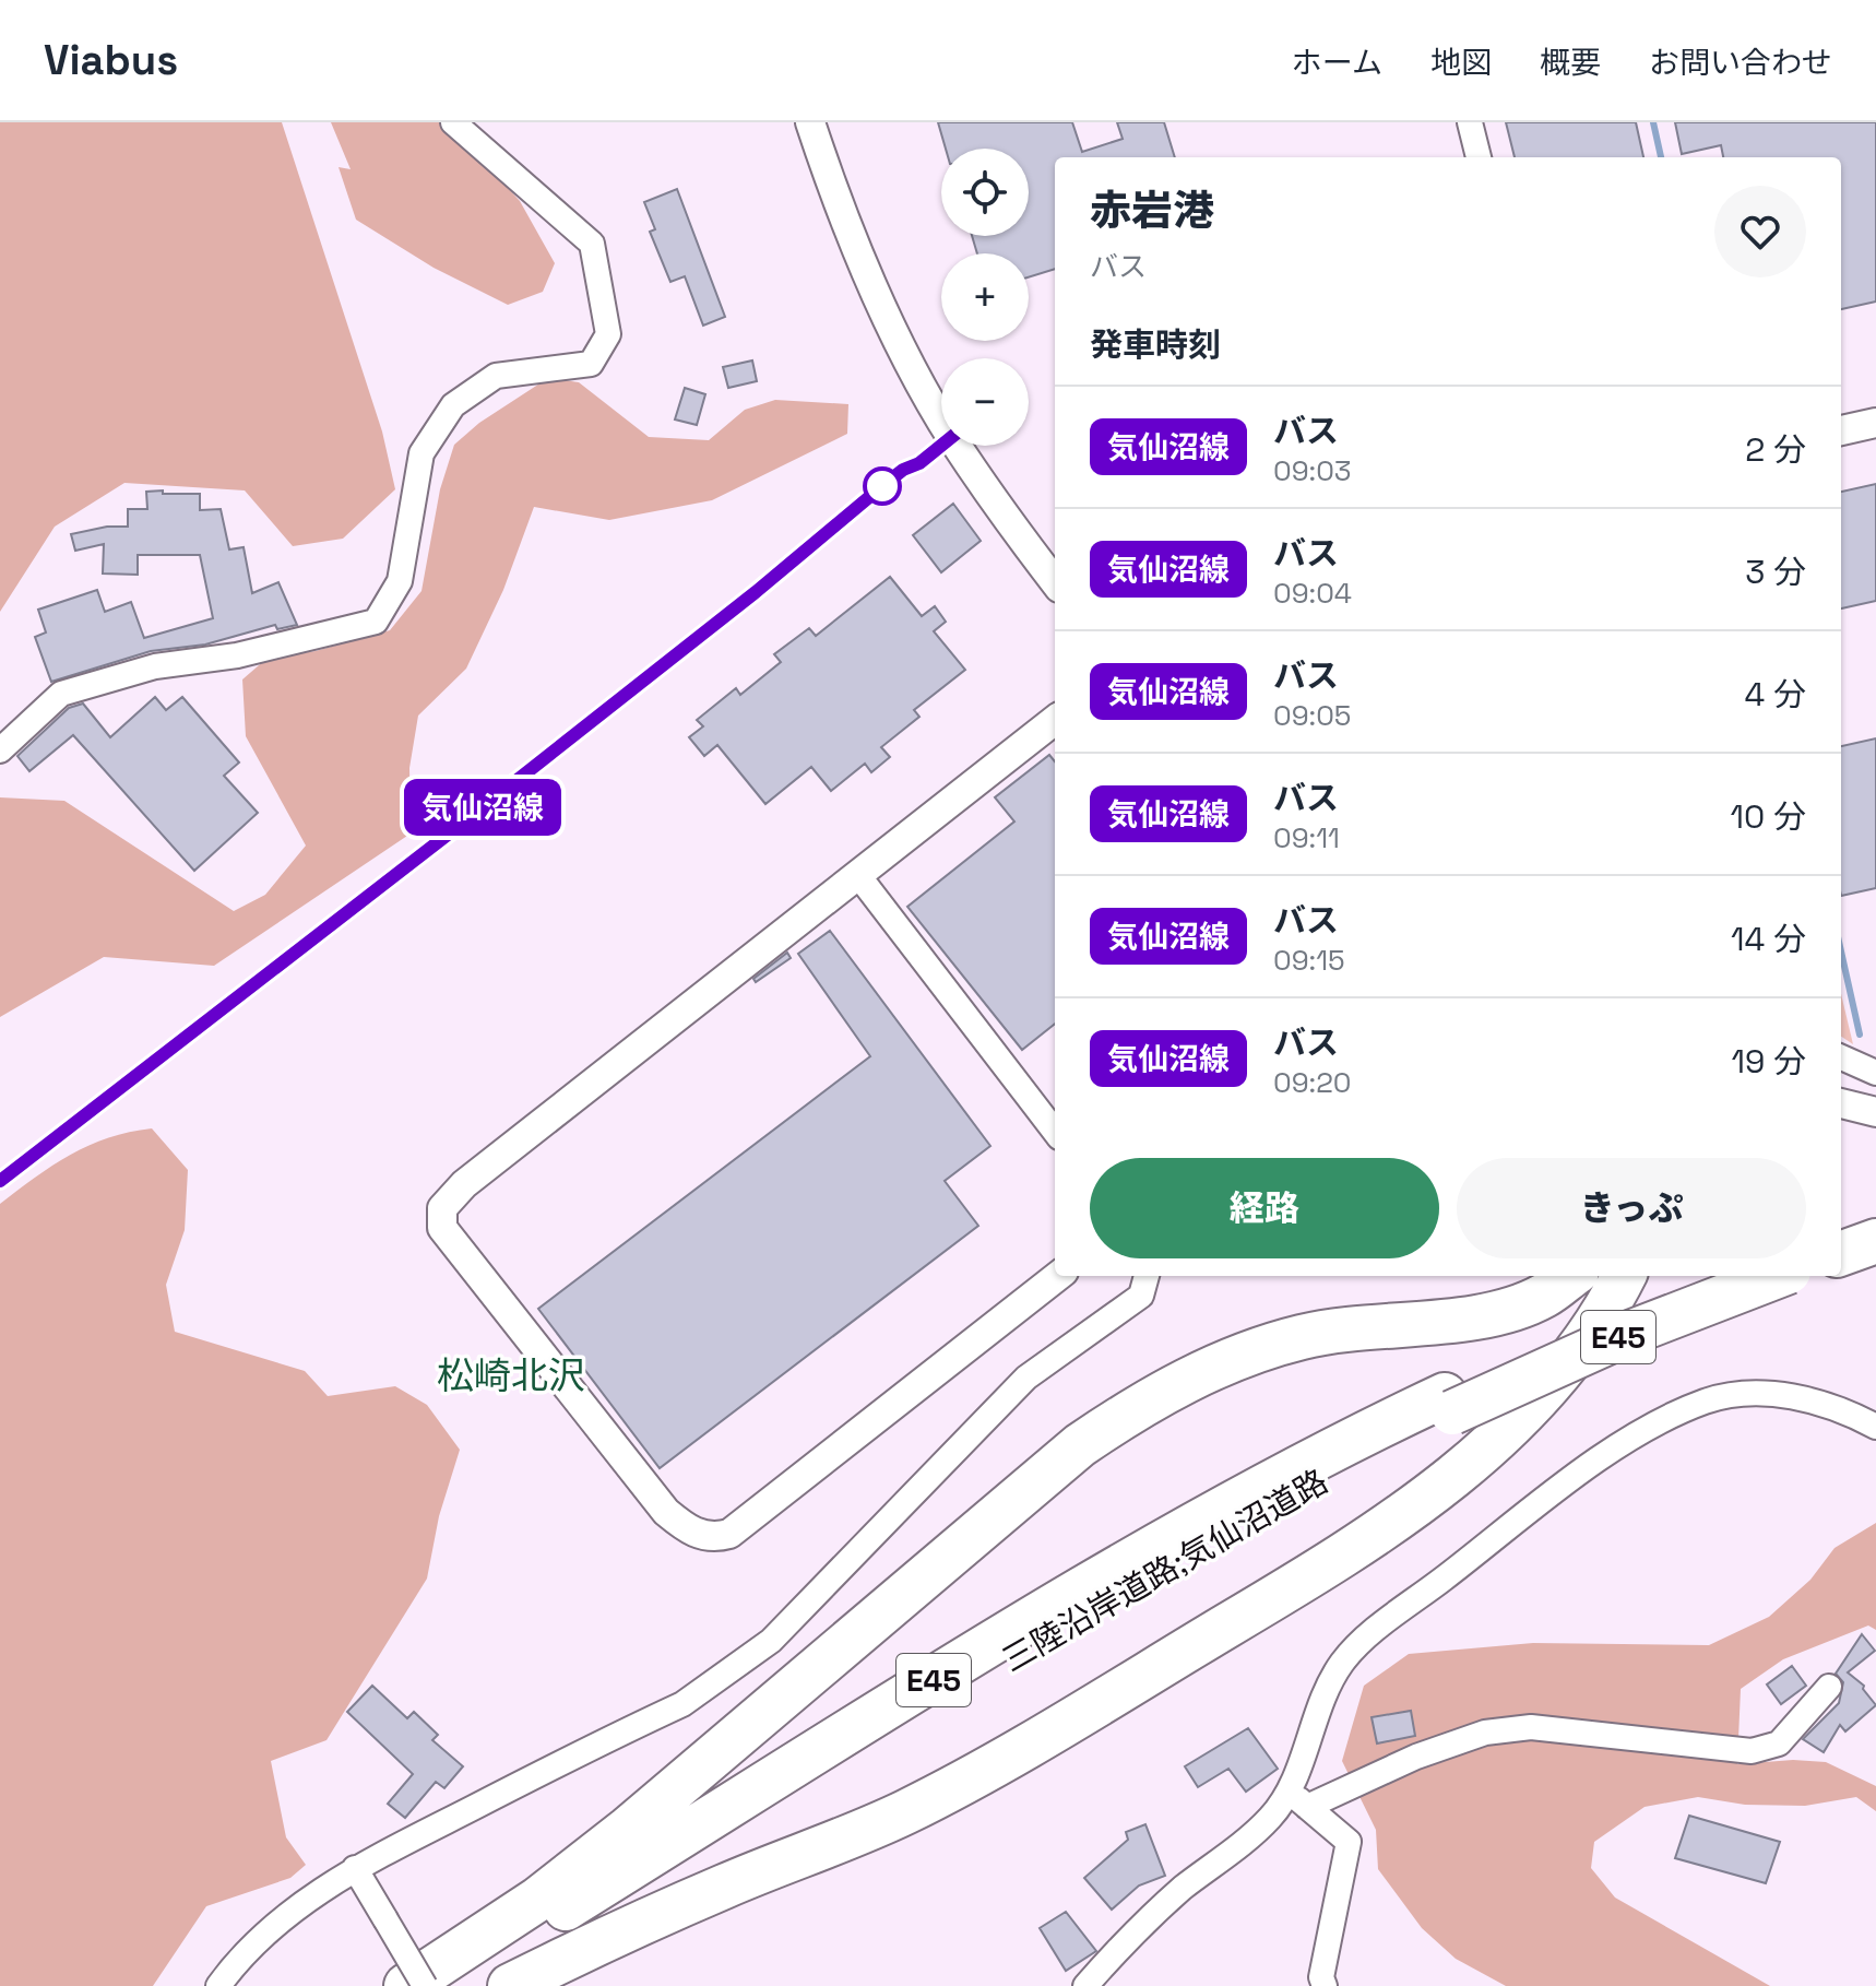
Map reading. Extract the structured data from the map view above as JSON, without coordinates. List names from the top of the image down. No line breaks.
{"streets":{"highway":["E45","三陸沿岸道路;気仙沼道路"]},"districts":["松崎北沢"],"lines":["bus line 気仙沼線"],"page":{"header":"Viabus","nav":["ホーム","地図","概要","お問い合わせ"],"on_map":"気仙沼線","map_buttons":["+","−"],"heading":[["赤岩港","バス"],"発車時刻"],"list":[{"mark":"気仙沼線","name":"バス","note":"09:03","value":"2 分"},{"mark":"気仙沼線","name":"バス","note":"09:04","value":"3 分"},{"mark":"気仙沼線","name":"バス","note":"09:05","value":"4 分"},{"mark":"気仙沼線","name":"バス","note":"09:11","value":"10 分"},{"mark":"気仙沼線","name":"バス","note":"09:15","value":"14 分"},{"mark":"気仙沼線","name":"バス","note":"09:20","value":"19 分"}],"buttons":["経路","きっぷ"]}}
